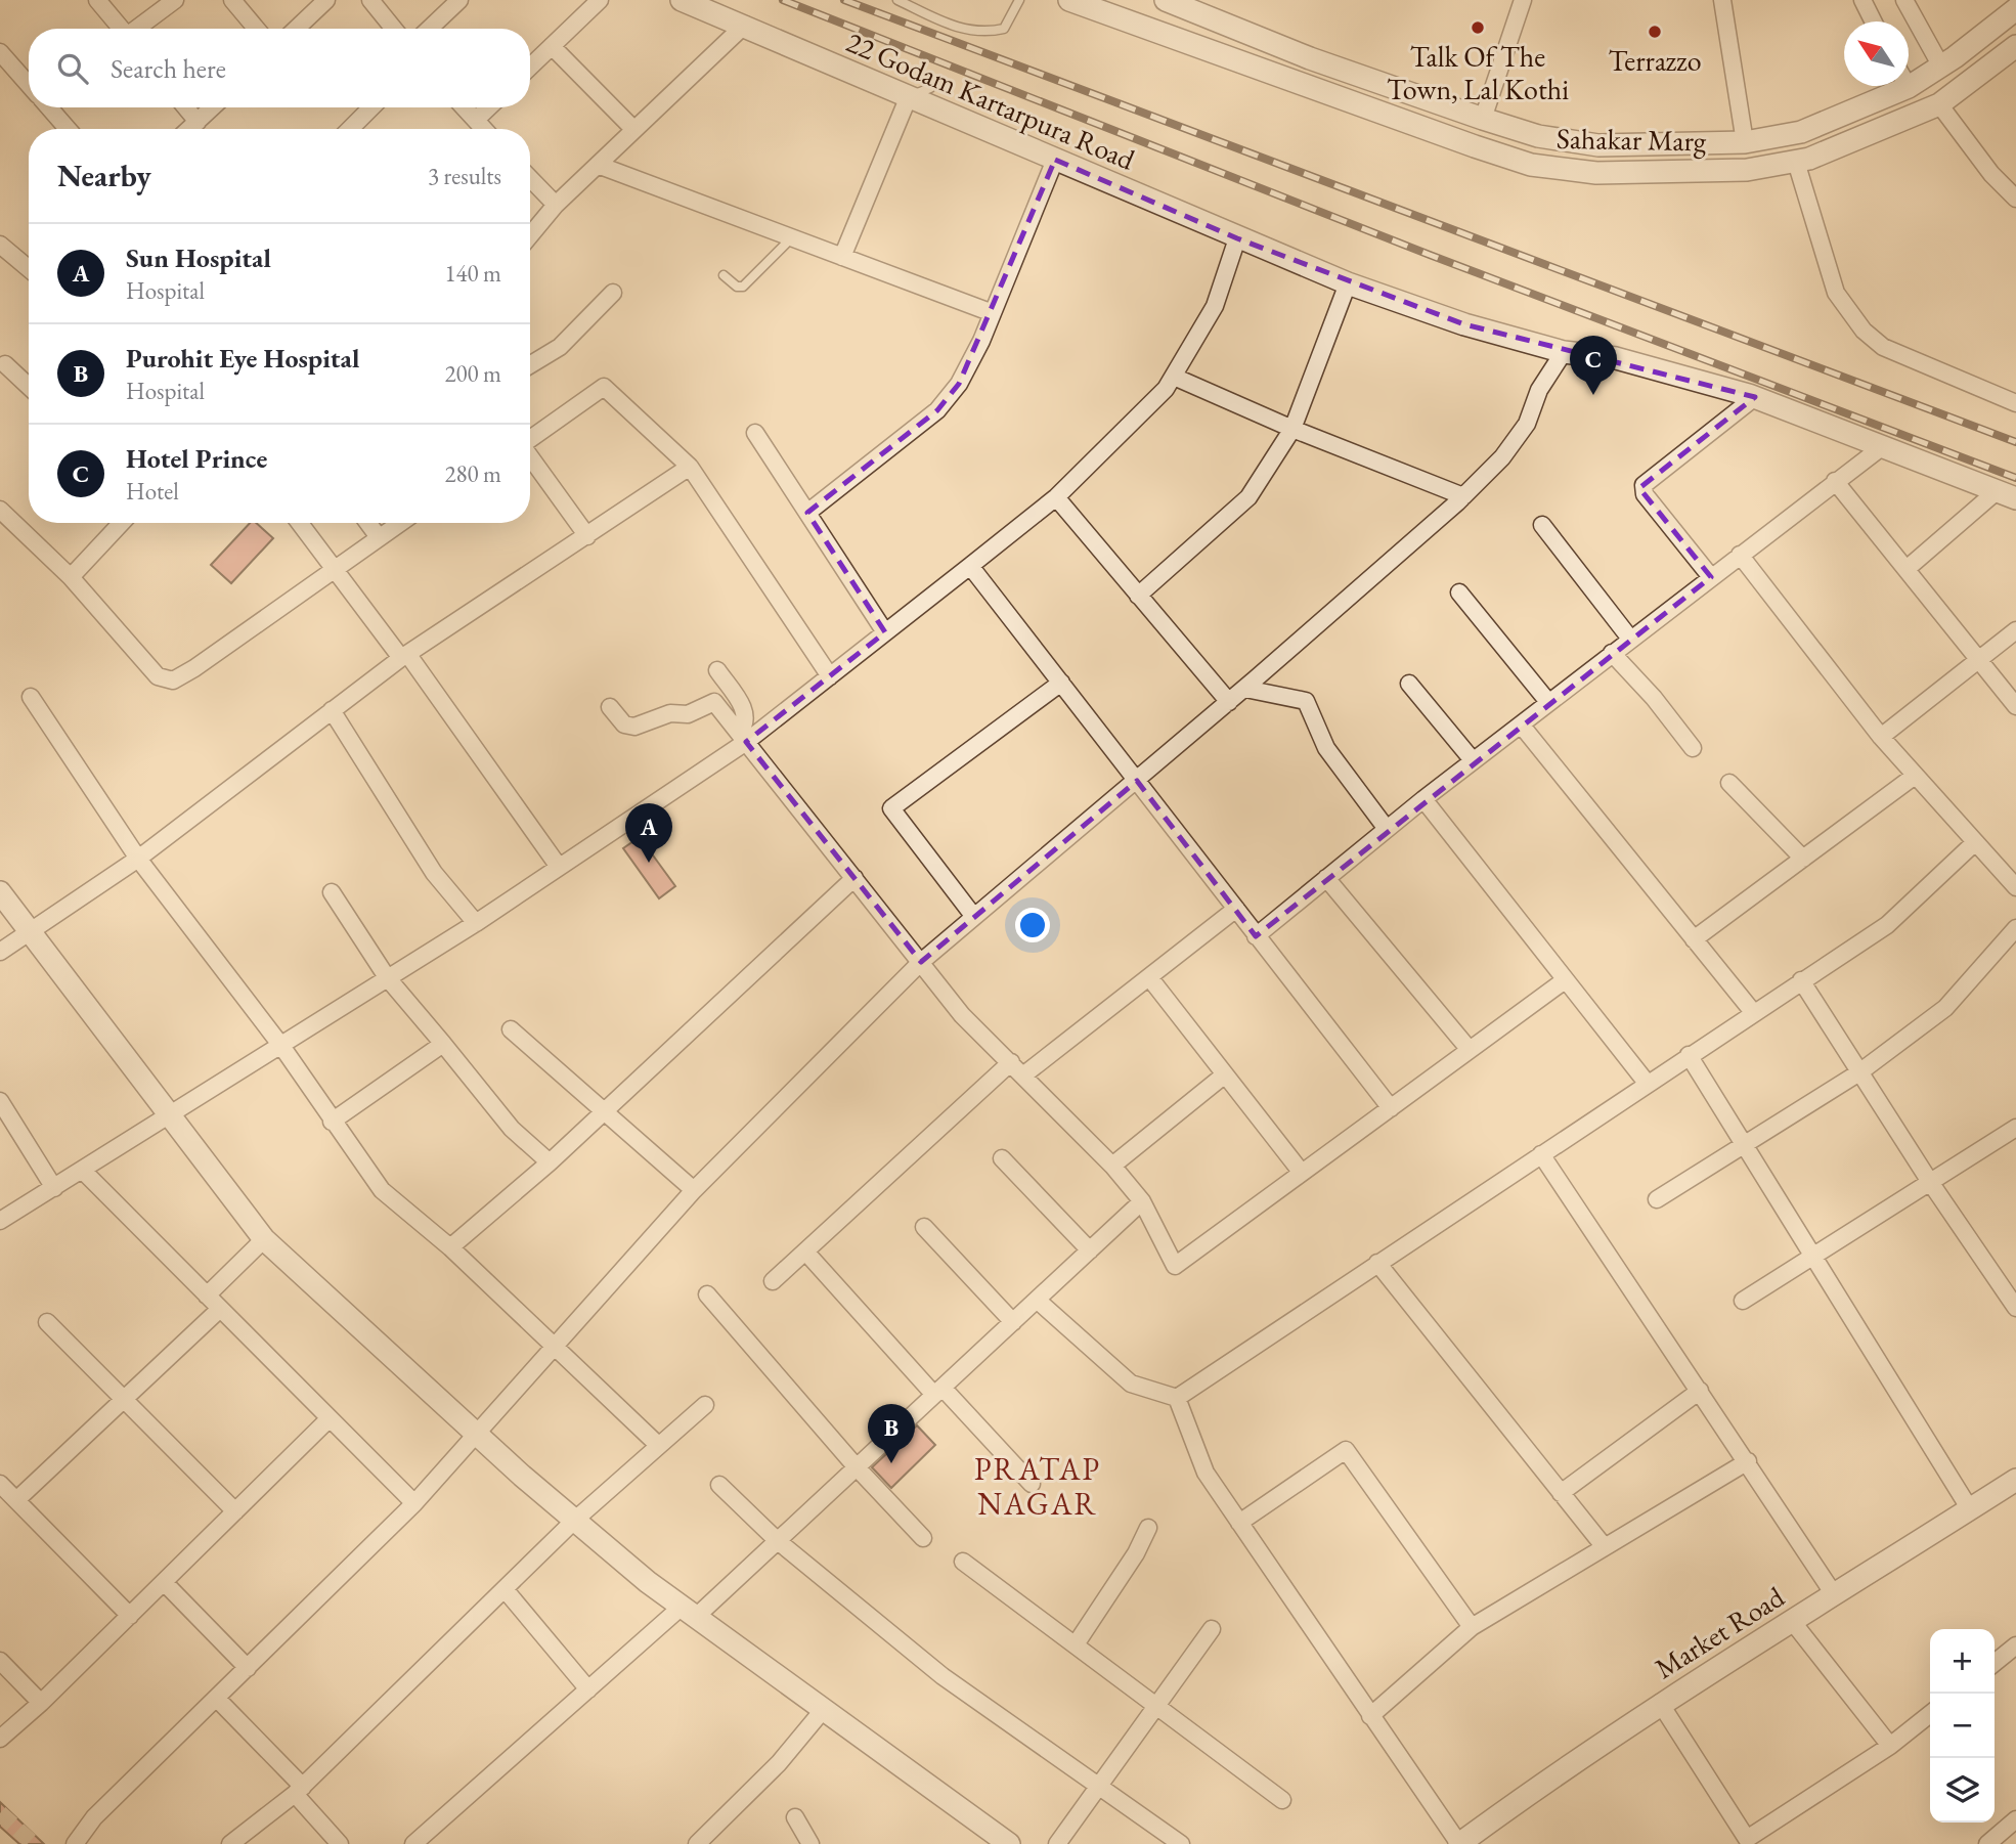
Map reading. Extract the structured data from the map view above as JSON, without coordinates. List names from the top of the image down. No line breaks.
{"streets":{"street":["22 Godam Kartarpura Road","Sahakar Marg","Market Road"]},"districts":["PRATAP NAGAR"],"places":["Talk Of The Town, Lal Kothi","Terrazzo"],"north":"top left","page":{"search":"Search here","heading":["Nearby","3 results"],"list":[{"mark":"A","name":"Sun Hospital","note":"Hospital","value":"140 m"},{"mark":"B","name":"Purohit Eye Hospital","note":"Hospital","value":"200 m"},{"mark":"C","name":"Hotel Prince","note":"Hotel","value":"280 m"}],"pins":["C","A","B"],"map_buttons":["+","−"]}}
